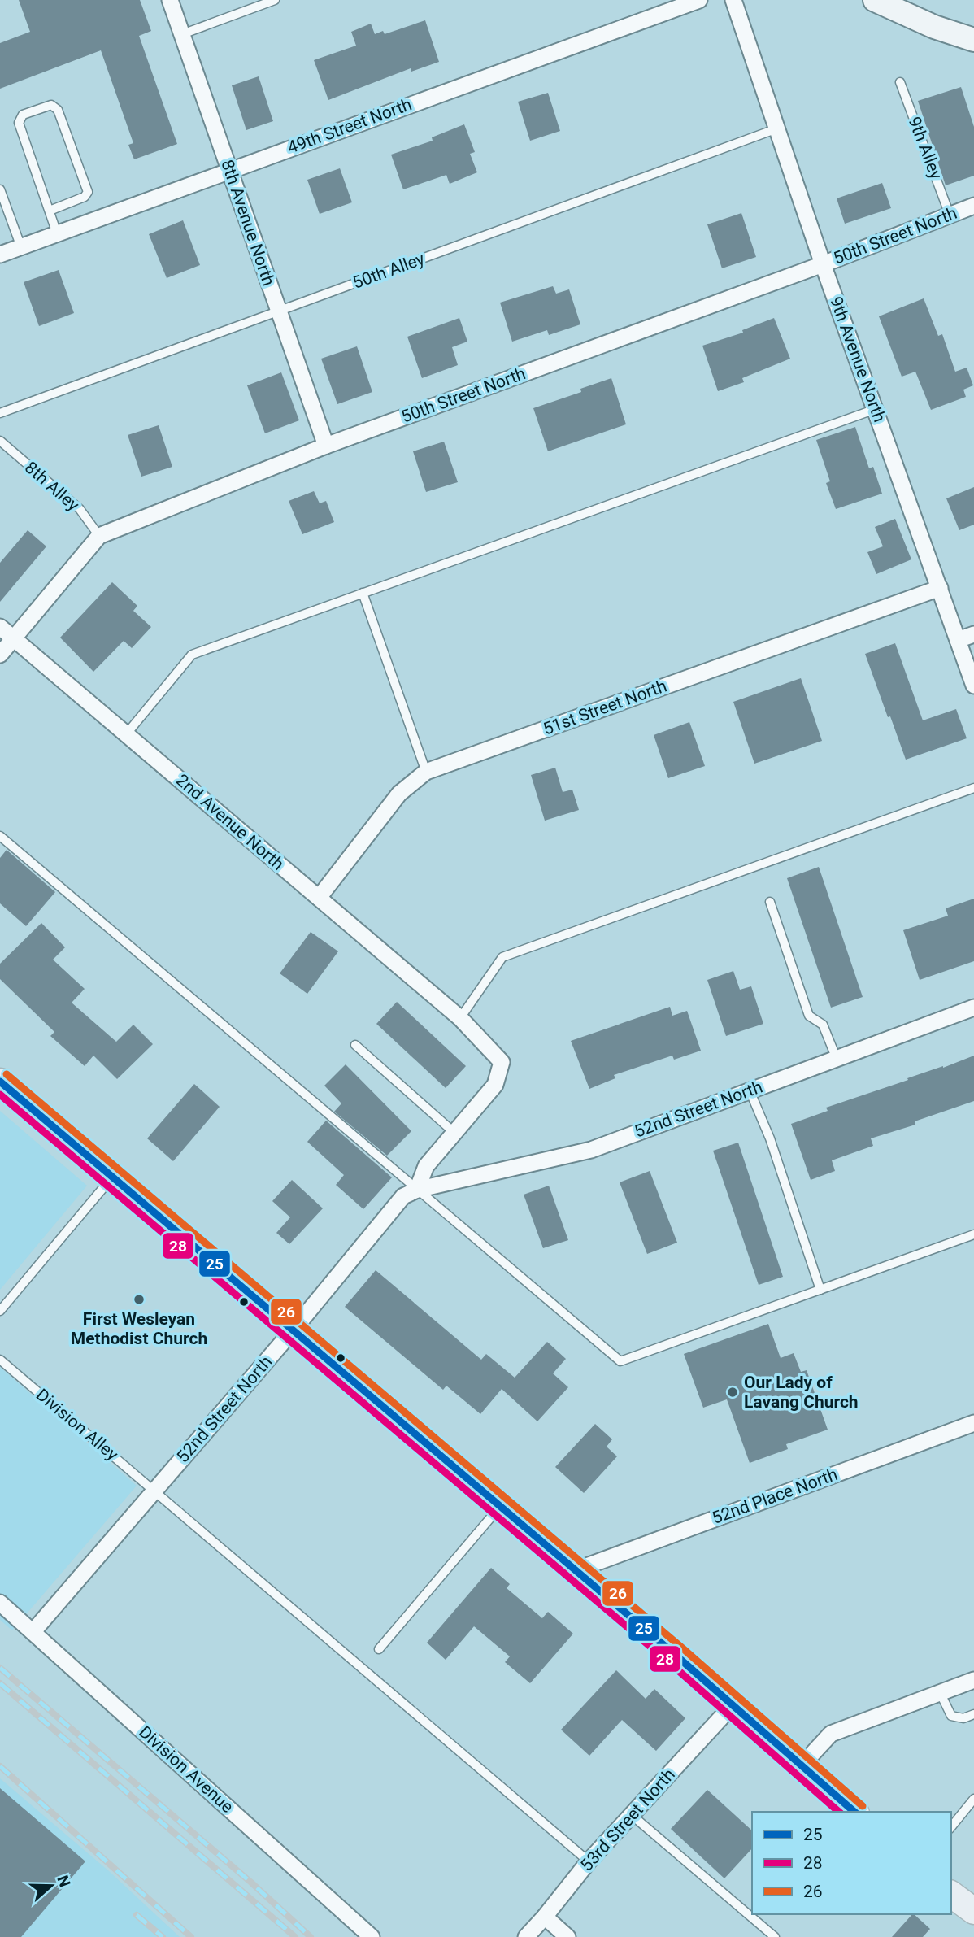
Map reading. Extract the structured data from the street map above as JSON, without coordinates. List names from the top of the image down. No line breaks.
{"streets":{"street":["49th Street North","8th Avenue North","50th Street North","9th Avenue North","51st Street North","2nd Avenue North","52nd Street North","52nd Place North","Division Avenue","53rd Street North"],"lane":["9th Alley","50th Alley","8th Alley","Division Alley"]},"crossings":[["49th Street North","8th Avenue North"],["9th Alley","50th Street North"],["8th Avenue North","50th Street North"],["8th Avenue North","50th Alley"],["50th Street North","9th Avenue North"],["50th Street North","8th Alley"],["50th Street North","2nd Avenue North"],["50th Alley","9th Avenue North"],["9th Avenue North","51st Street North"],["51st Street North","2nd Avenue North"],["52nd Street North","Division Alley"],["52nd Street North","Division Avenue"],["Division Alley","53rd Street North"]],"places":["First Wesleyan Methodist Church","Our Lady of Lavang Church"],"lines":["transit line 26","transit line 25","transit line 28"],"legend":["25","28","26"],"north":"right"}
